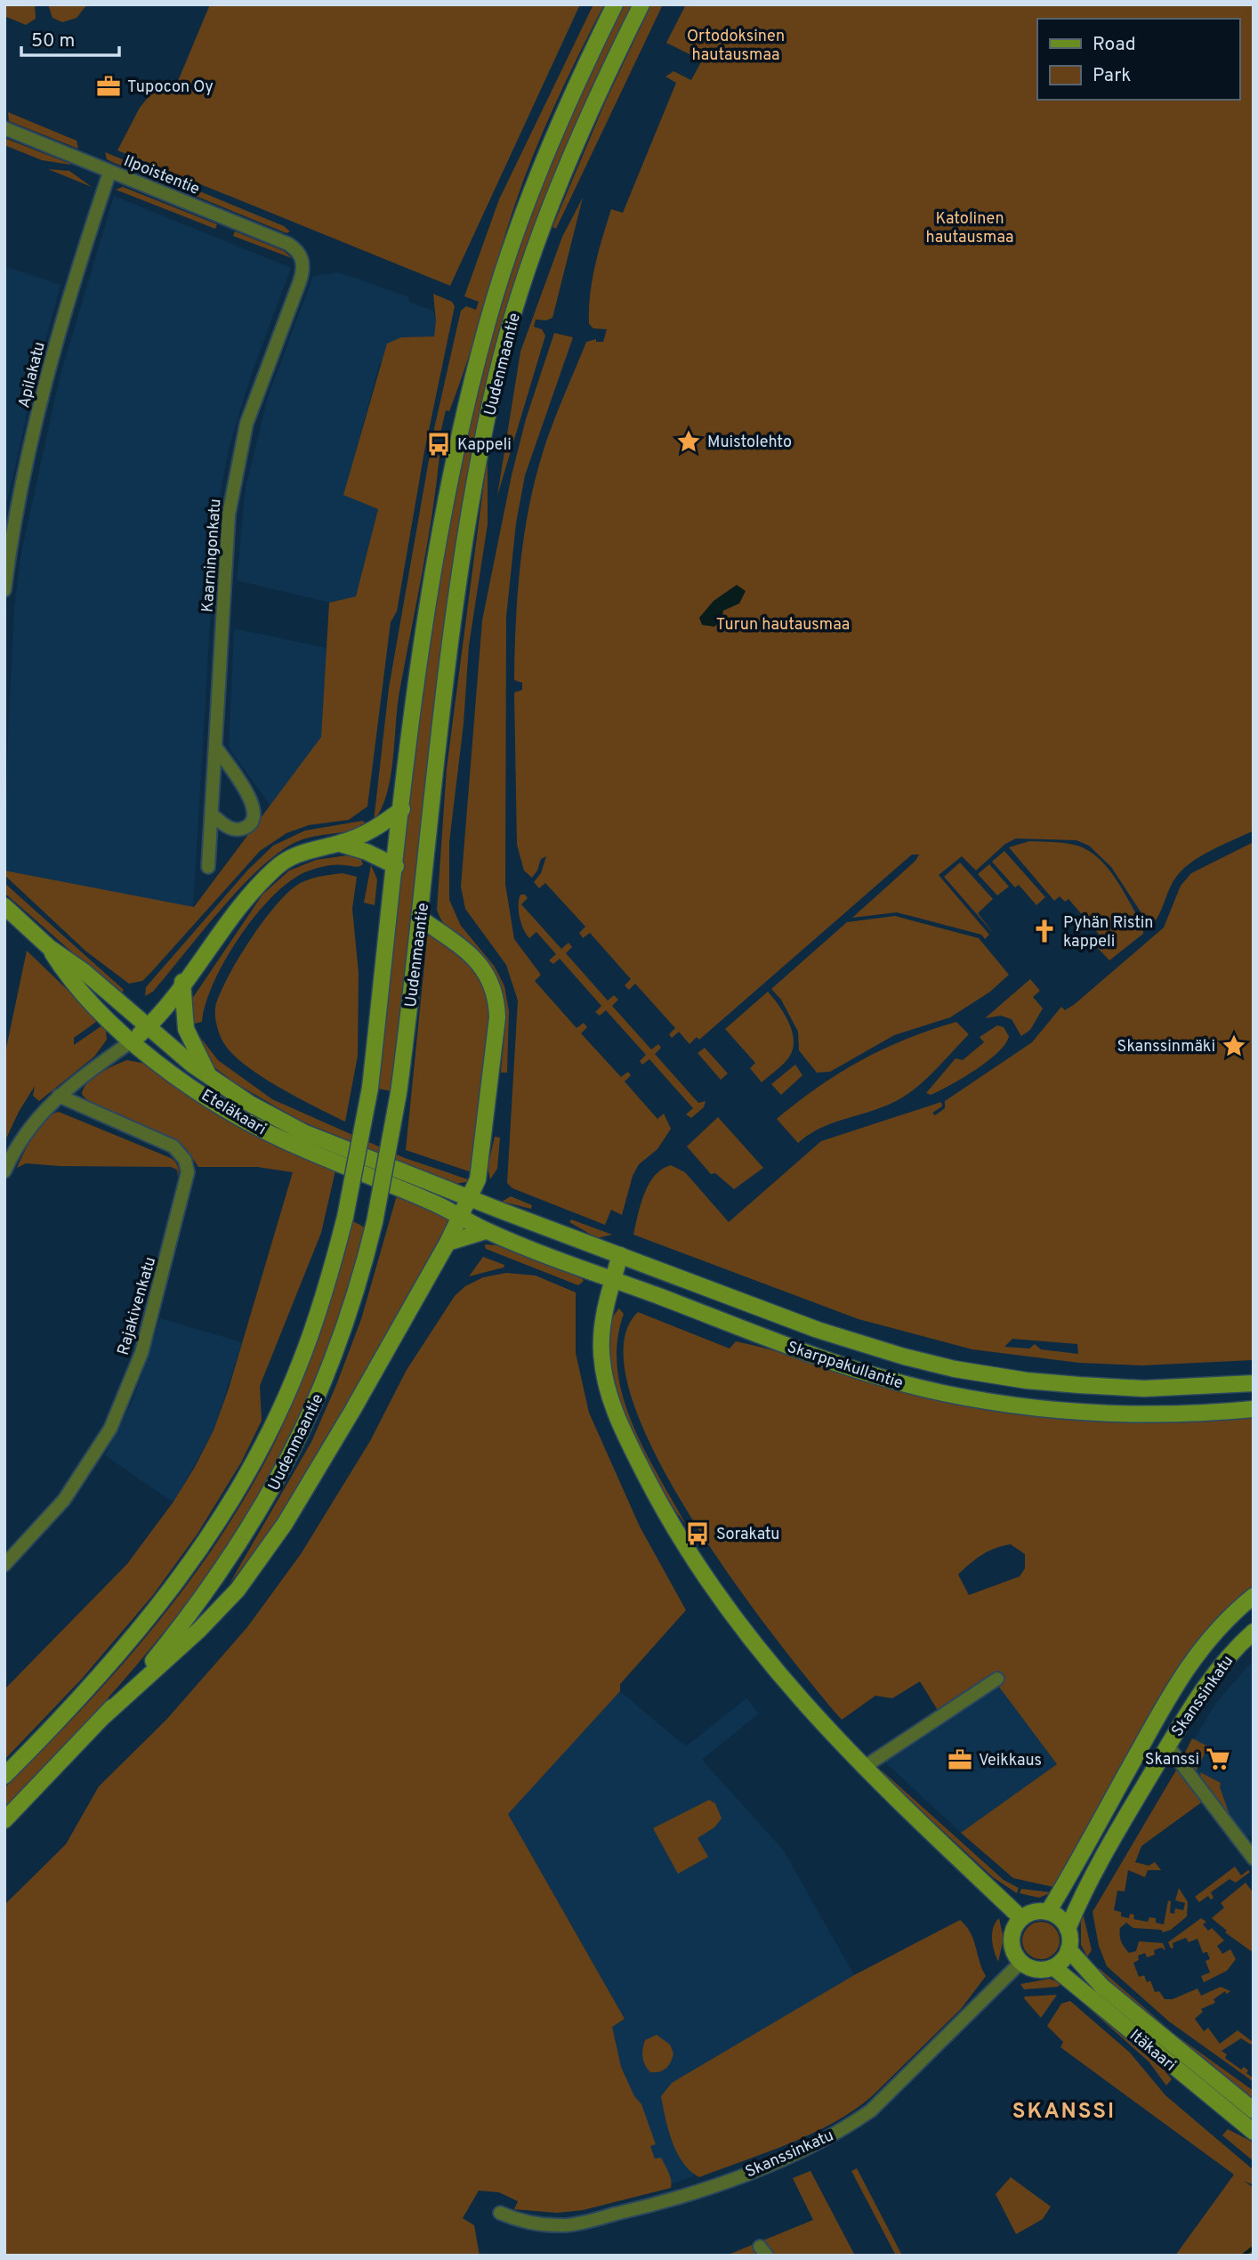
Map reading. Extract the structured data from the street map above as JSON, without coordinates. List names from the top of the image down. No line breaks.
{"streets":{"main road":["Uudenmaantie","Eteläkaari","Skarppakullantie","Skanssinkatu","Itäkaari"],"street":["Ilpoistentie","Apilakatu","Kaarningonkatu","Rajakivenkatu"]},"crossings":[["Ilpoistentie","Apilakatu"],["Ilpoistentie","Kaarningonkatu"],["Eteläkaari","Skarppakullantie"],["Skanssinkatu","Itäkaari"]],"districts":["SKANSSI"],"parks":["Ortodoksinen hautausmaa","Katolinen hautausmaa","Turun hautausmaa"],"places":{"office":["Tupocon Oy","Veikkaus"],"place":["Muistolehto","Skanssinmäki"],"bus stop":["Kappeli","Sorakatu"],"church":["Pyhän Ristin kappeli"],"supermarket":["Skanssi"]},"legend":["Road","Park"],"scale_bar":"50 m"}
